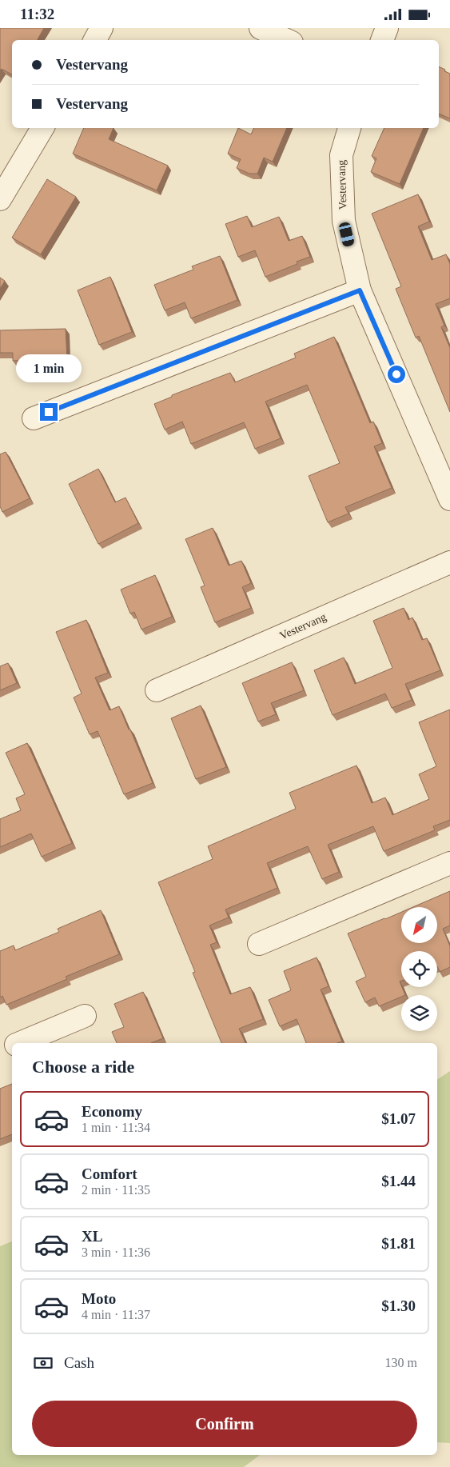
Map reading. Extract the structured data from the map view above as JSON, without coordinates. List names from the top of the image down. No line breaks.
{"streets":{"street":["Vestervang"]},"north":"bottom left","page":{"status":"11:32","banner":["Vestervang","Vestervang"],"bubble":"1 min","heading":"Choose a ride","list":[{"name":"Economy","note":"1 min · 11:34","value":"$1.07"},{"name":"Comfort","note":"2 min · 11:35","value":"$1.44"},{"name":"XL","note":"3 min · 11:36","value":"$1.81"},{"name":"Moto","note":"4 min · 11:37","value":"$1.30"}],"pay":["Cash","130 m"],"buttons":"Confirm"}}
